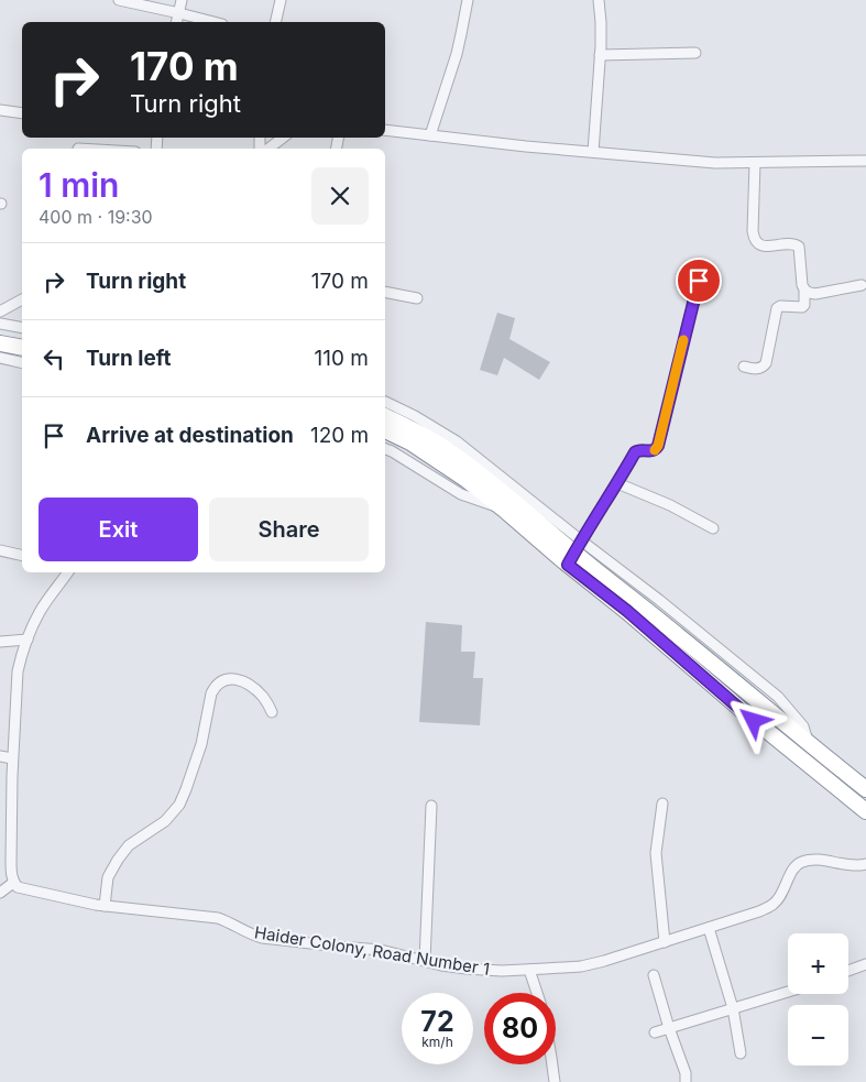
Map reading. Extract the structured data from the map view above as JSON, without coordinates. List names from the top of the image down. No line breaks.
{"streets":{"street":["Haider Colony, Road Number 1"]},"page":{"turn":["170 m","Turn right"],"heading":["1 min","400 m · 19:30"],"list":[{"name":"Turn right","value":"170 m"},{"name":"Turn left","value":"110 m"},{"name":"Arrive at destination","value":"120 m"}],"buttons":["Exit","Share"],"map_buttons":["+","−"],"speed":"72 km/h","limit":"80"}}
